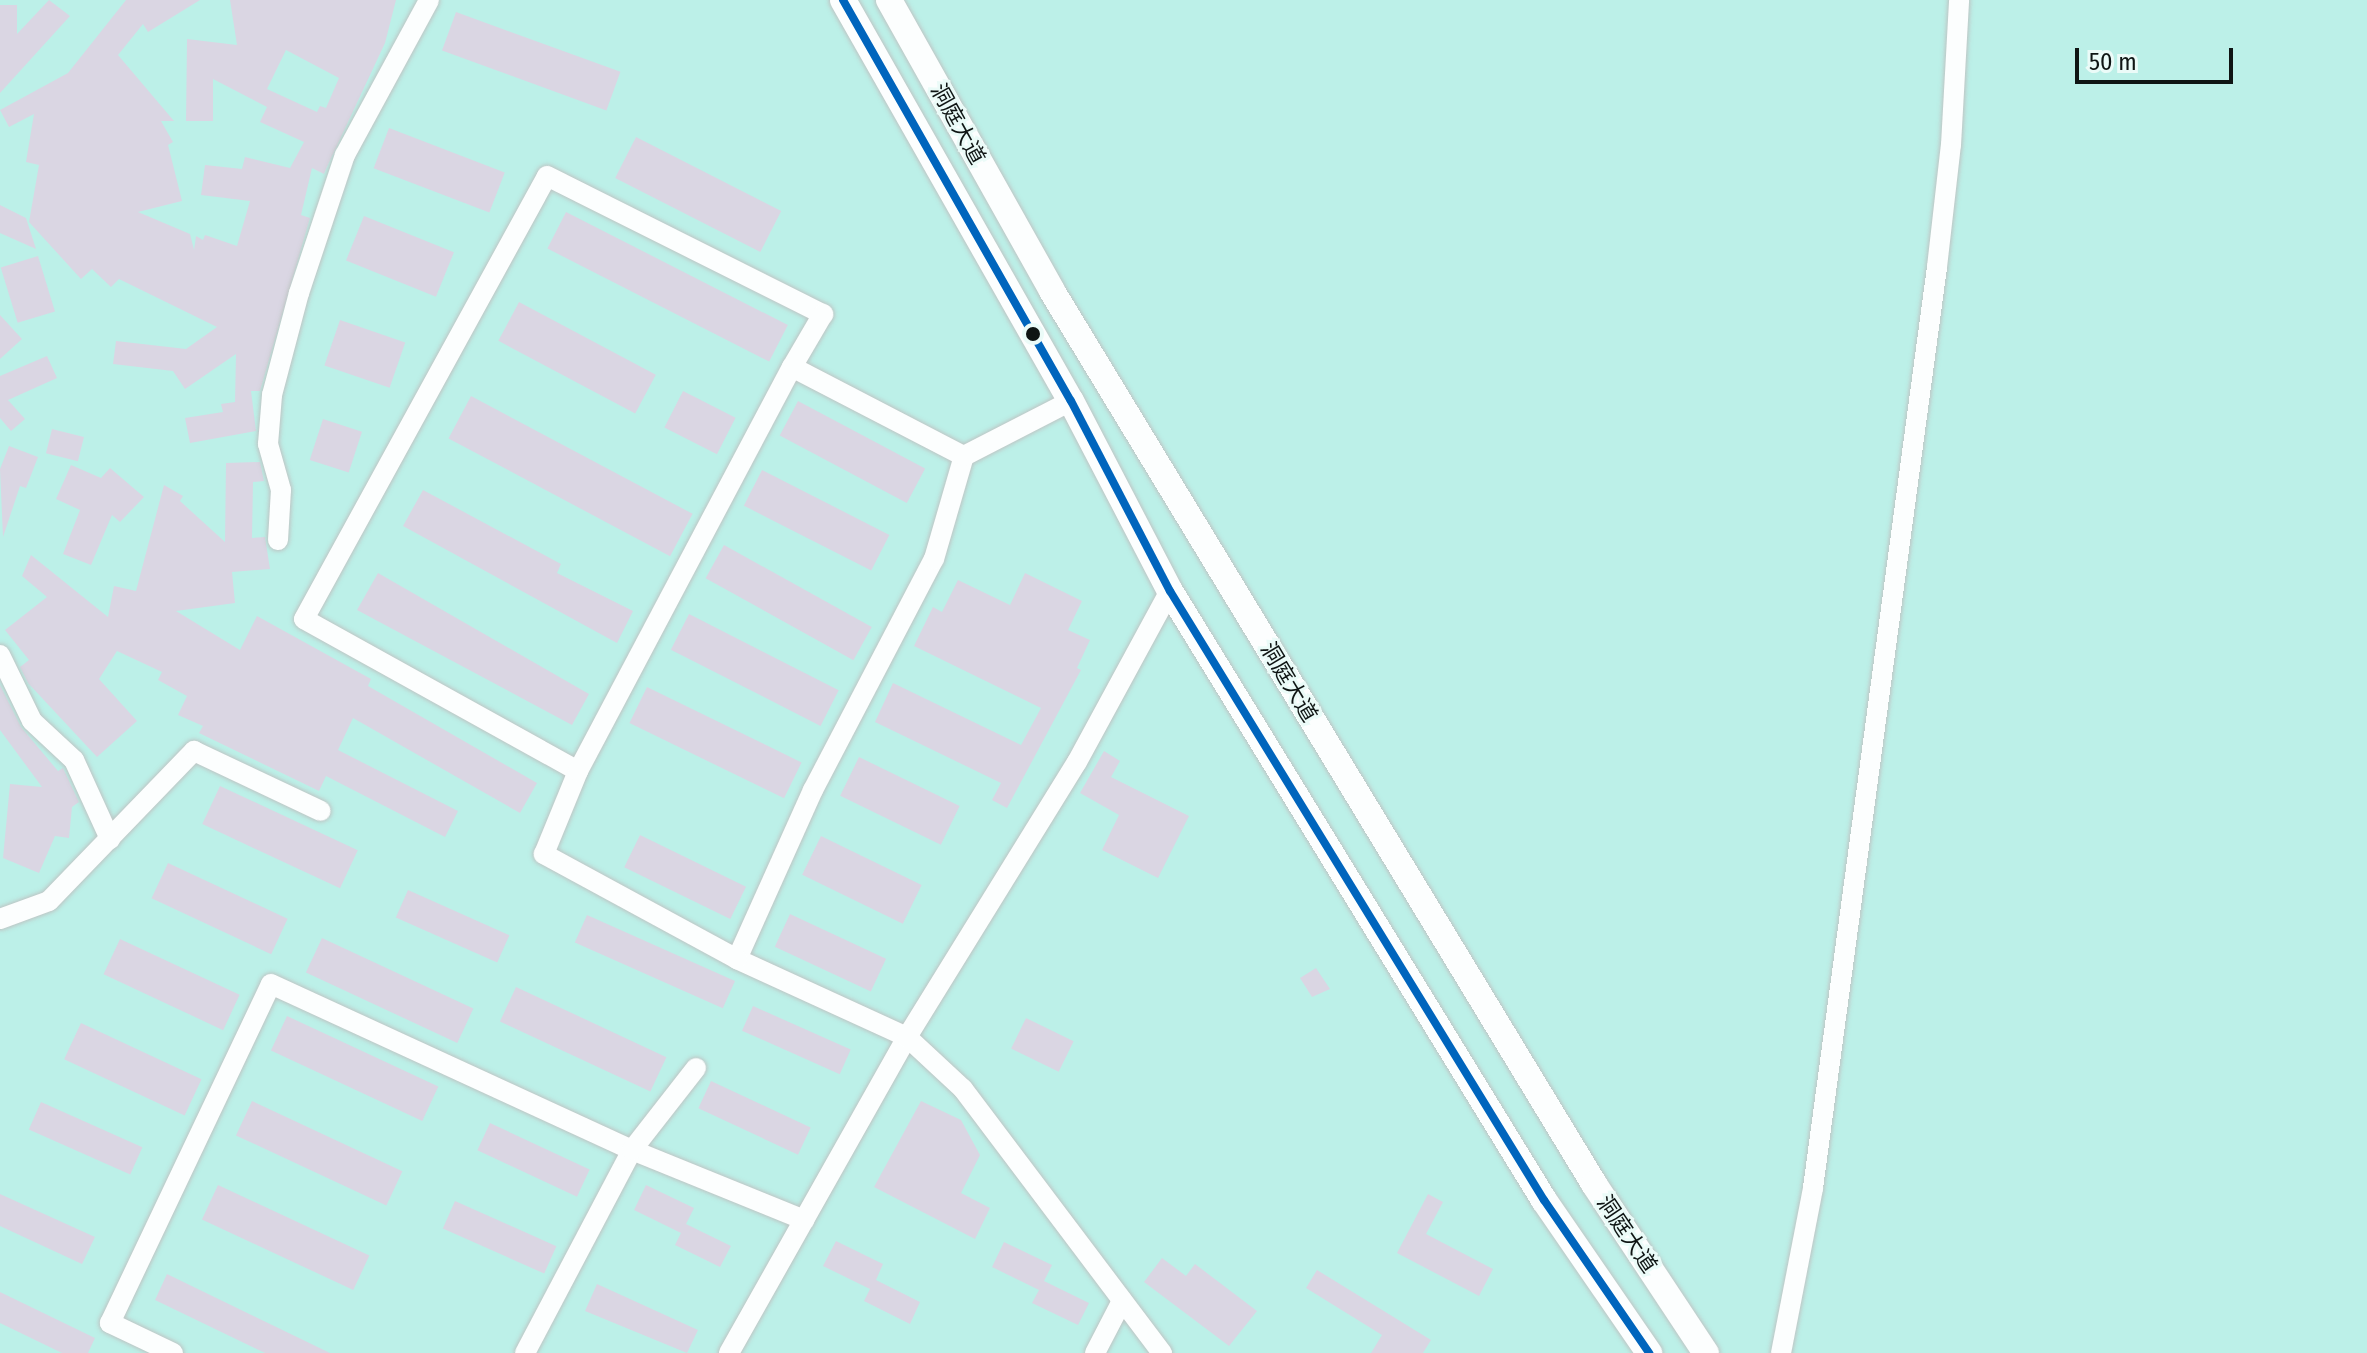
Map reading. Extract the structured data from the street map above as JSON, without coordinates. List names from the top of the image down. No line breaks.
{"streets":{"main road":["洞庭大道"]},"scale_bar":"50 m"}
